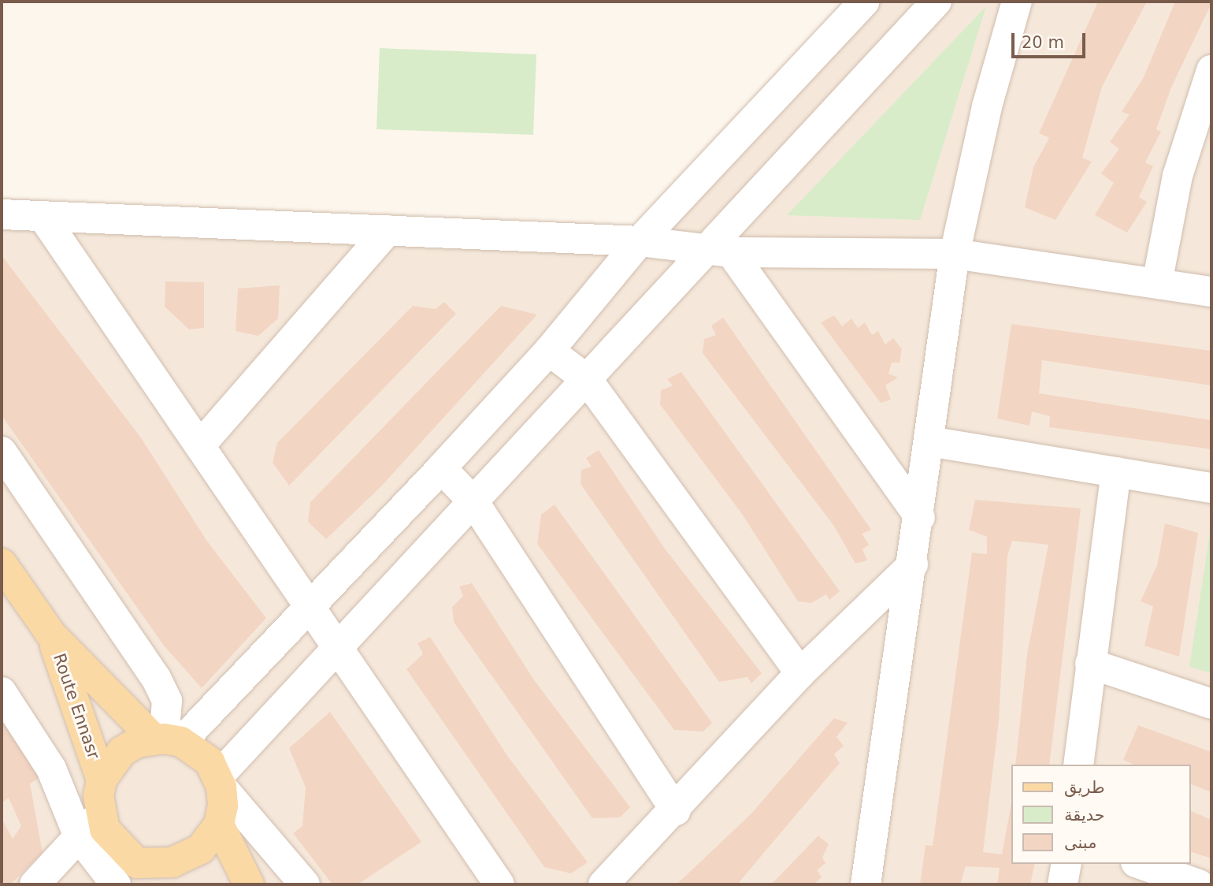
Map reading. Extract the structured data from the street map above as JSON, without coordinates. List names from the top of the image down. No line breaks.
{"streets":{"main road":["Route Ennasr"]},"legend":["طريق","حديقة","مبنى"],"scale_bar":"20 m"}
